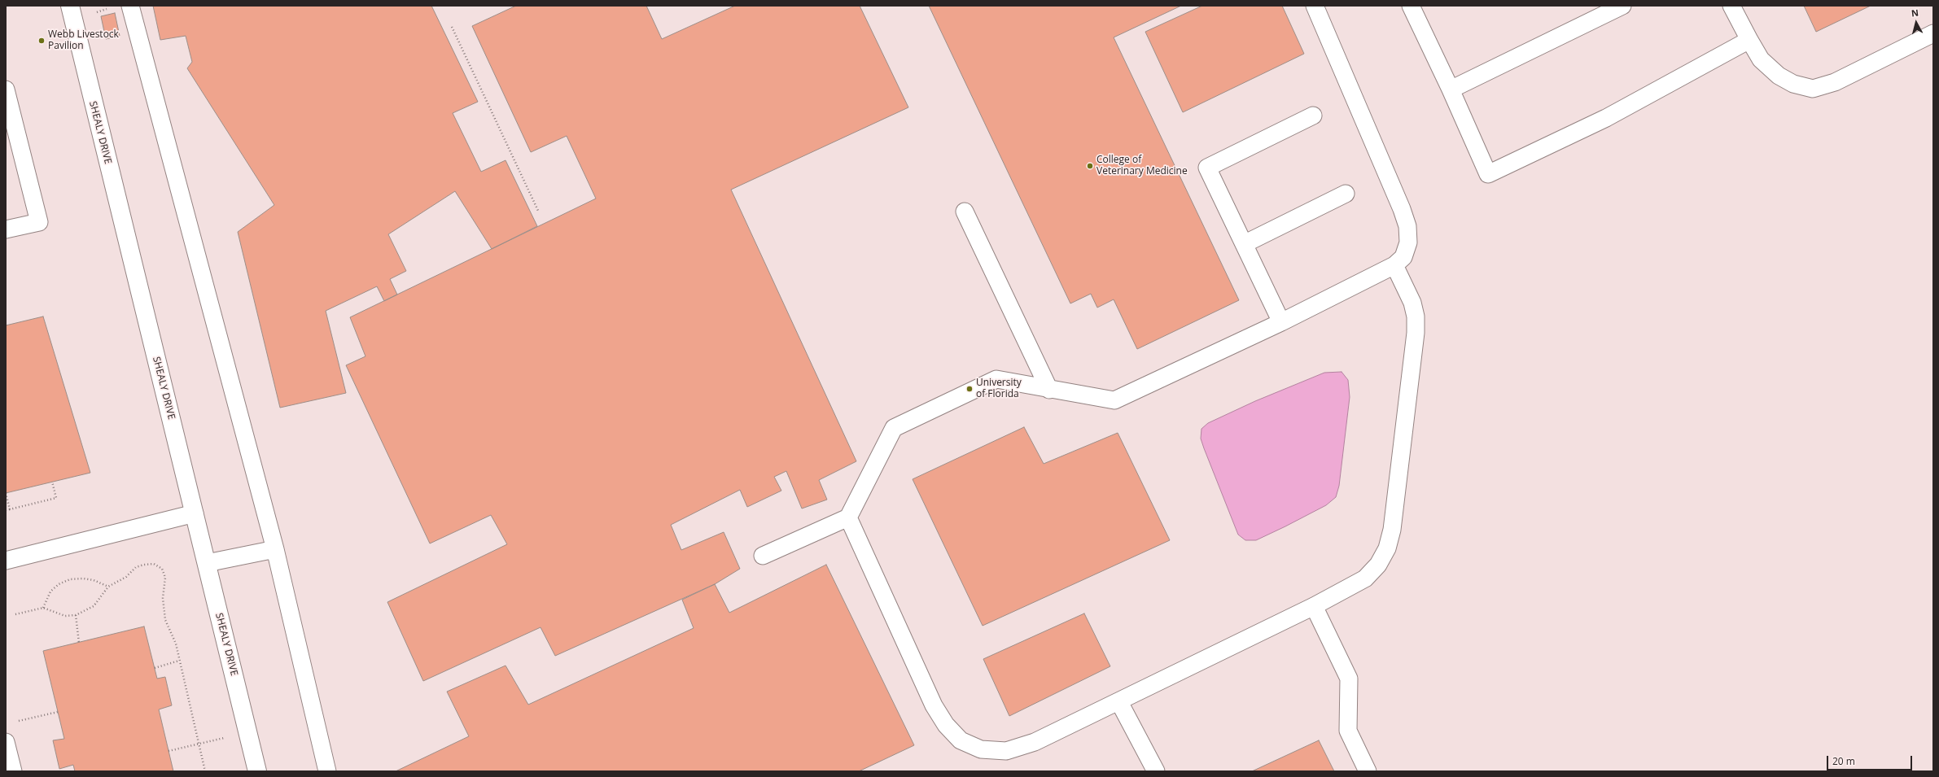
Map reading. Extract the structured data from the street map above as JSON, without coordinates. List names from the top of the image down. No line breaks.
{"streets":{"street":["SHEALY DRIVE"]},"places":["Webb Livestock Pavilion","College of Veterinary Medicine","University of Florida"],"scale_bar":"20 m","north":"top"}
